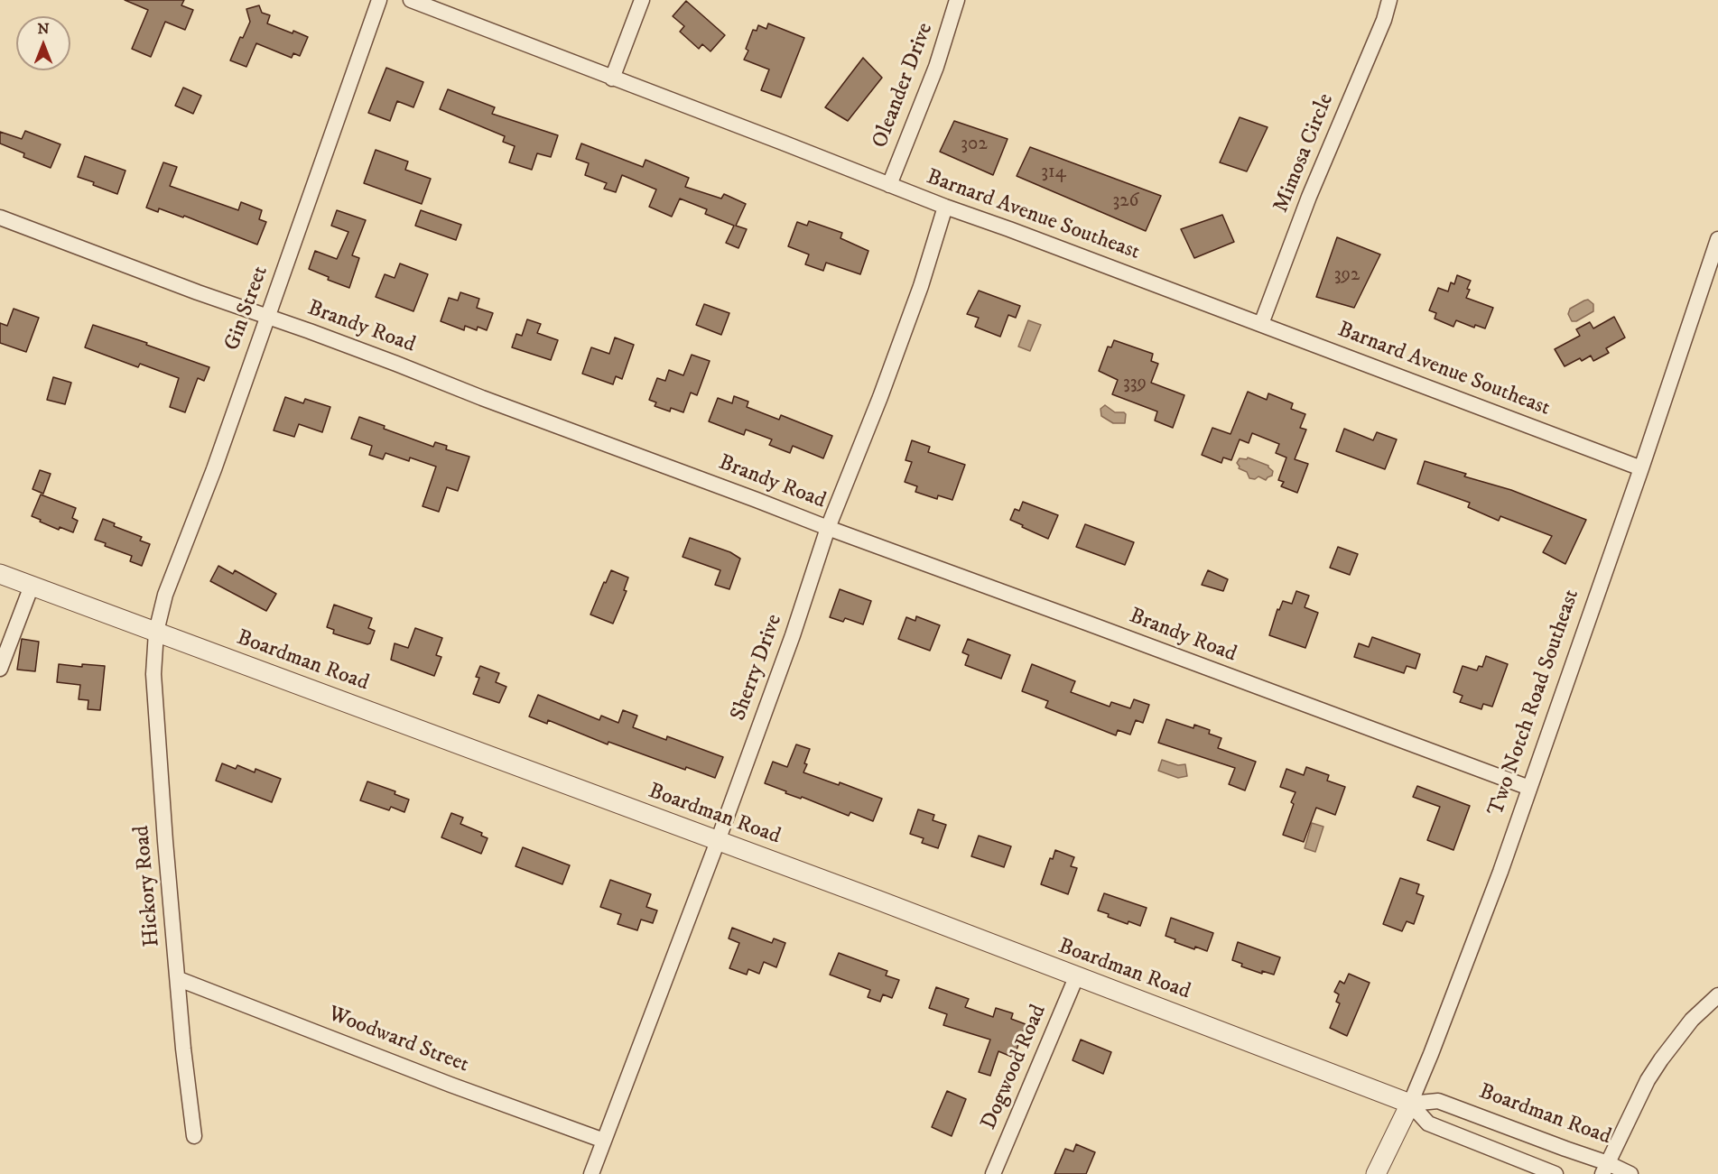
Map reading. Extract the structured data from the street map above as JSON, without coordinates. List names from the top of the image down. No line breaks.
{"streets":{"street":["Oleander Drive","Mimosa Circle","Barnard Avenue Southeast","Gin Street","Brandy Road","Boardman Road","Sherry Drive","Two Notch Road Southeast","Hickory Road","Woodward Street","Dogwood Road"]},"crossings":[["Oleander Drive","Barnard Avenue Southeast"],["Mimosa Circle","Barnard Avenue Southeast"],["Barnard Avenue Southeast","Sherry Drive"],["Barnard Avenue Southeast","Two Notch Road Southeast"],["Gin Street","Brandy Road"],["Gin Street","Boardman Road"],["Gin Street","Hickory Road"],["Brandy Road","Sherry Drive"],["Brandy Road","Two Notch Road Southeast"],["Boardman Road","Sherry Drive"],["Boardman Road","Two Notch Road Southeast"],["Boardman Road","Hickory Road"],["Boardman Road","Dogwood Road"],["Sherry Drive","Woodward Street"],["Hickory Road","Woodward Street"]],"house_numbers":["302","314","326","392","339"],"north":"top"}
